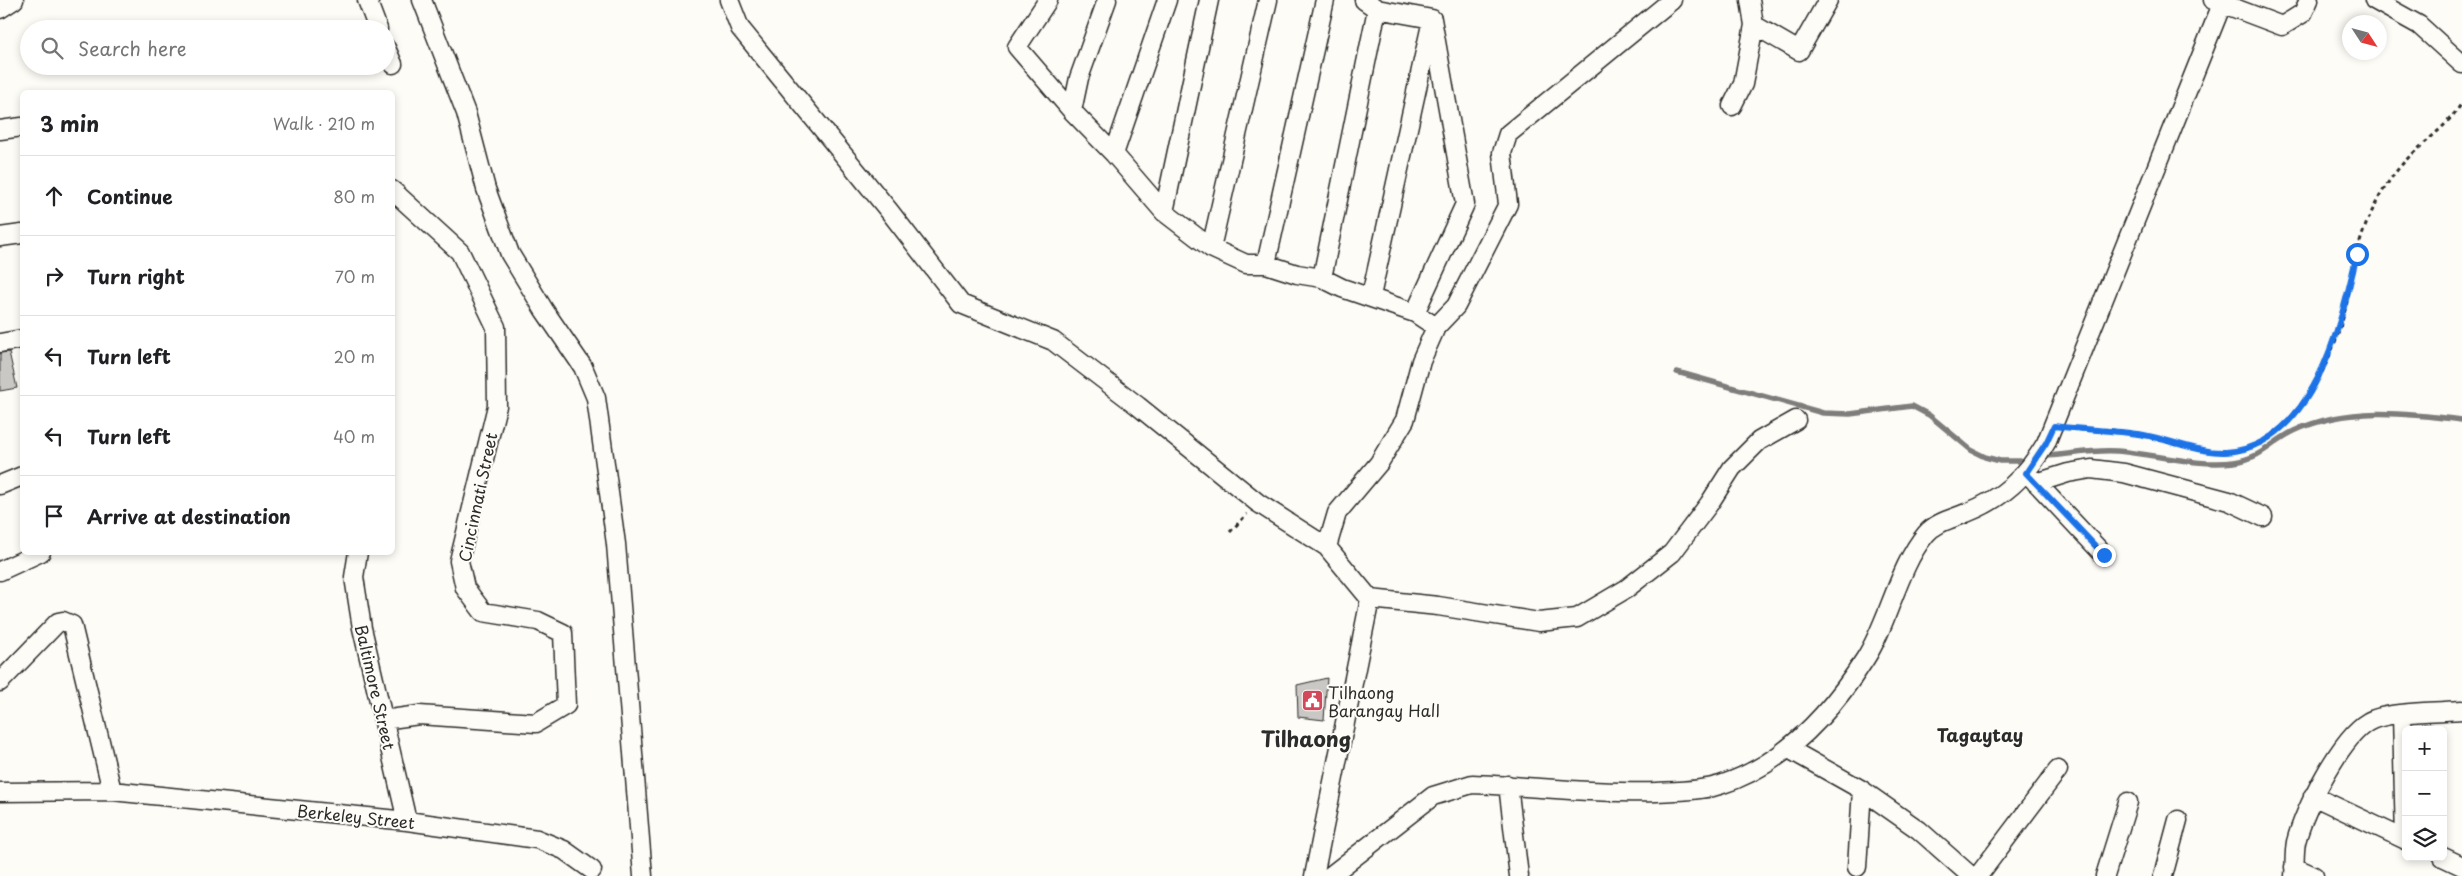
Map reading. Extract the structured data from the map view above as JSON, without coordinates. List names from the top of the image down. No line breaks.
{"streets":{"street":["Cincinnati Street","Baltimore Street","Berkeley Street"]},"crossings":[["Cincinnati Street","Baltimore Street"],["Baltimore Street","Berkeley Street"]],"districts":["Tagaytay","Tilhaong"],"places":{"public building":["Tilhaong Barangay Hall"]},"north":"bottom right","page":{"search":"Search here","heading":["3 min","Walk · 210 m"],"list":[["Continue","80 m"],["Turn right","70 m"],["Turn left","20 m"],["Turn left","40 m"],"Arrive at destination"],"map_buttons":["+","−"]}}
